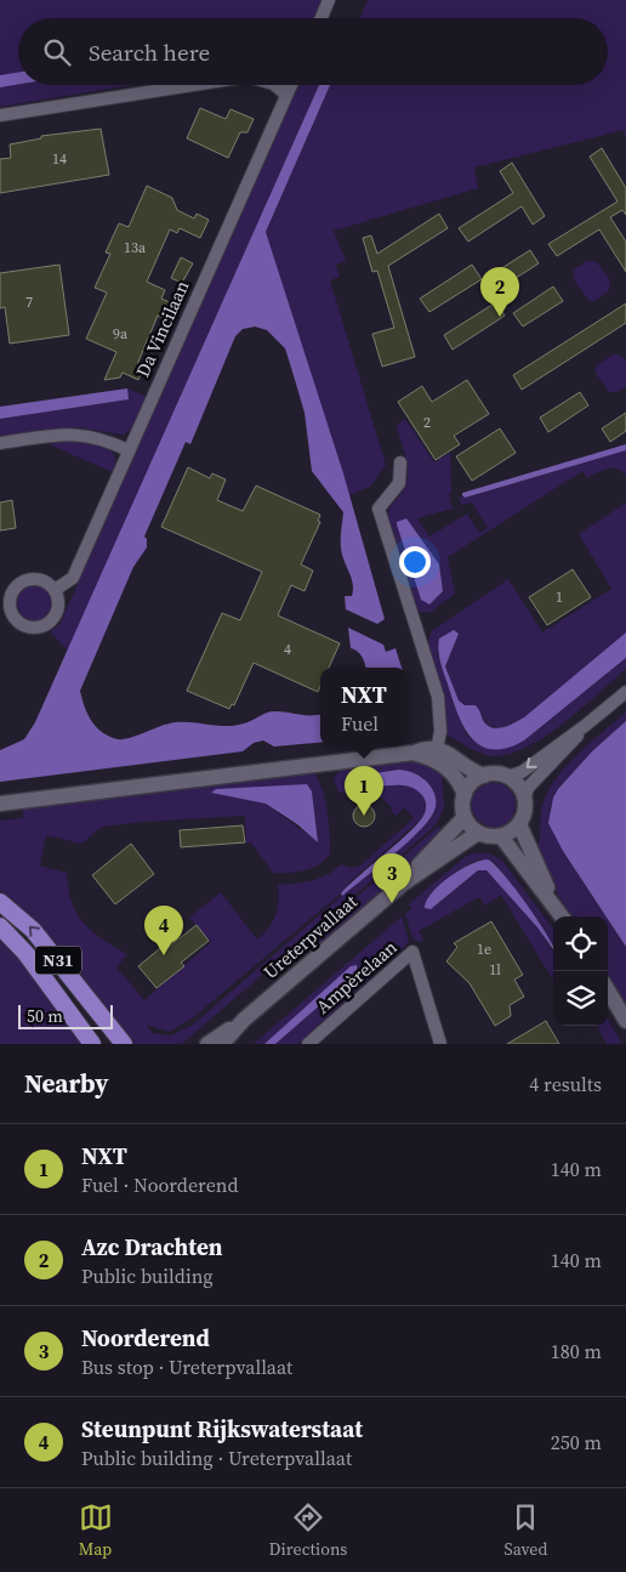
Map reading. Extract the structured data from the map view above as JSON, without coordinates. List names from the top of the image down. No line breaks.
{"streets":{"highway":["N31"],"street":["Da Vincilaan","Ureterpvallaat","Ampèrelaan"]},"house_numbers":["14","13a","7","9a","2","1","4","1e","1l"],"scale_bar":"50 m","page":{"search":"Search here","pins":["2","1","3","4"],"popup":["NXT","Fuel"],"scale":"50 m","heading":["Nearby","4 results"],"list":[{"mark":"1","name":"NXT","note":"Fuel · Noorderend","value":"140 m"},{"mark":"2","name":"Azc Drachten","note":"Public building","value":"140 m"},{"mark":"3","name":"Noorderend","note":"Bus stop · Ureterpvallaat","value":"180 m"},{"mark":"4","name":"Steunpunt Rijkswaterstaat","note":"Public building · Ureterpvallaat","value":"250 m"}],"nav":["Map","Directions","Saved"]}}
